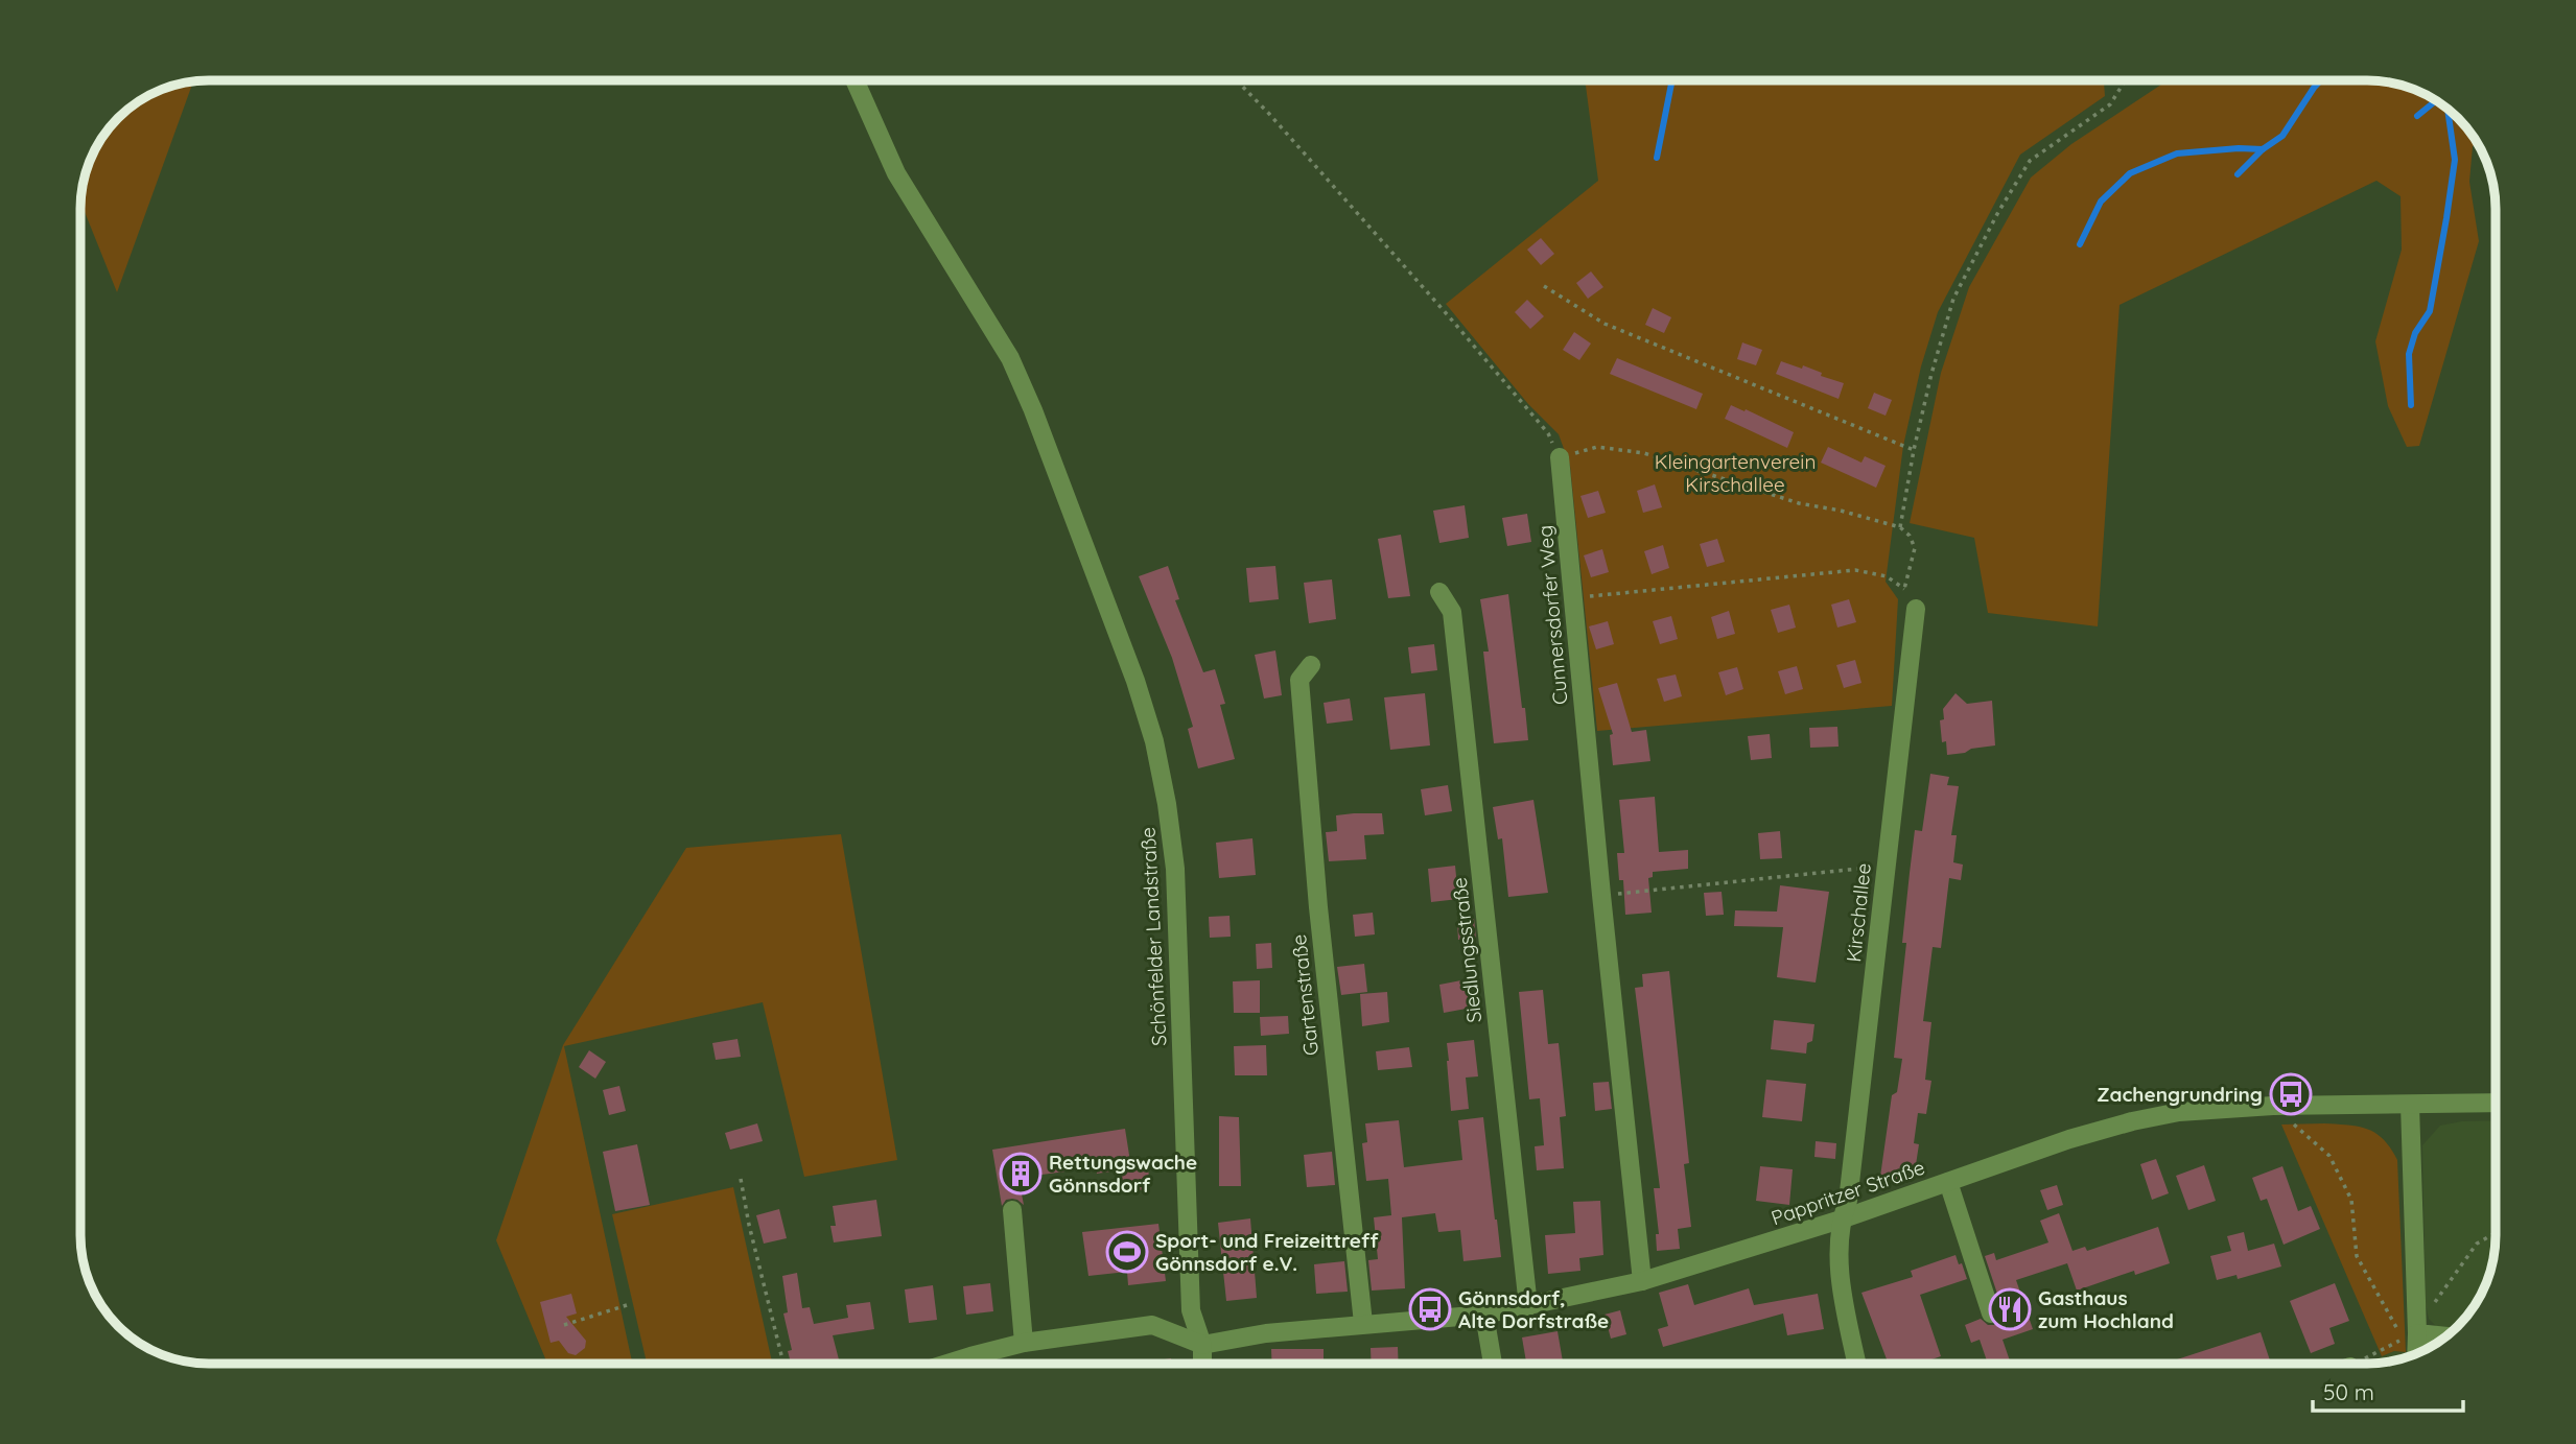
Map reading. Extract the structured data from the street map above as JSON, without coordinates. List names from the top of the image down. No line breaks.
{"streets":{"street":["Cunnersdorfer Weg","Kirschallee","Schönfelder Landstraße","Siedlungsstraße","Gartenstraße","Pappritzer Straße"]},"crossings":[["Cunnersdorfer Weg","Pappritzer Straße"],["Kirschallee","Pappritzer Straße"],["Schönfelder Landstraße","Pappritzer Straße"],["Siedlungsstraße","Pappritzer Straße"],["Gartenstraße","Pappritzer Straße"]],"parks":["Kleingartenverein Kirschallee"],"places":{"bus stop":["Zachengrundring","Gönnsdorf, Alte Dorfstraße"],"building":["Rettungswache Gönnsdorf"],"sports":["Sport- und Freizeittreff Gönnsdorf e.V."],"restaurant":["Gasthaus zum Hochland"]},"scale_bar":"50 m"}
